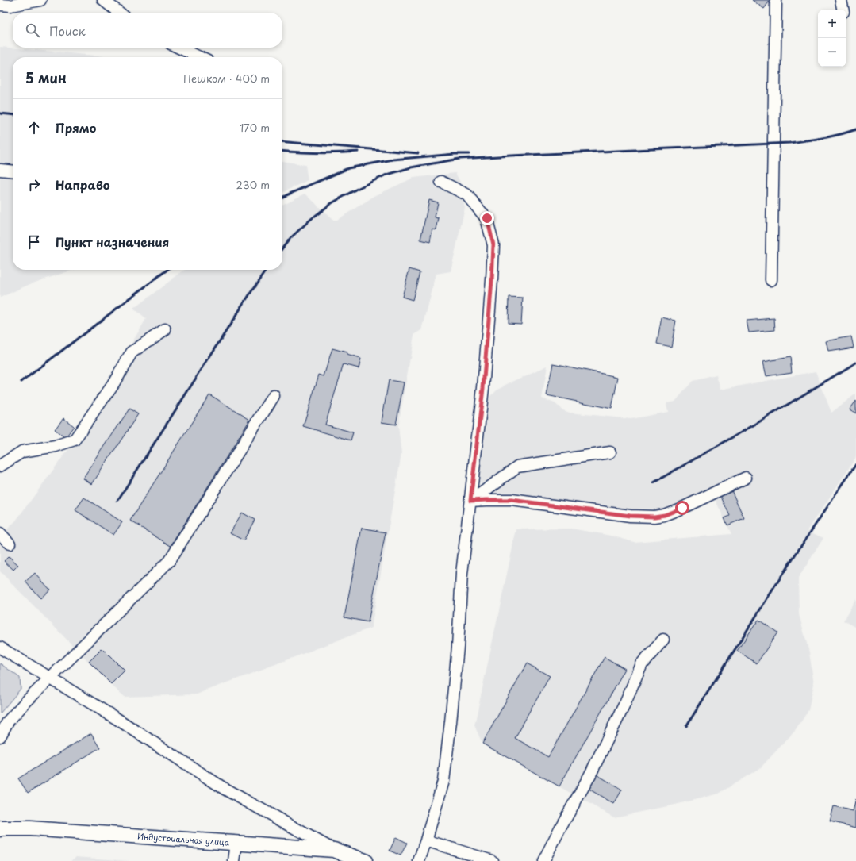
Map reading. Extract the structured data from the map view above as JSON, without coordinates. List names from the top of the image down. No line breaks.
{"streets":{"main road":["Индустриальная улица"]},"page":{"map_buttons":["+","−"],"search":"Поиск","heading":["5 мин","Пешком · 400 m"],"list":[["Прямо","170 m"],["Направо","230 m"],"Пункт назначения"]}}
